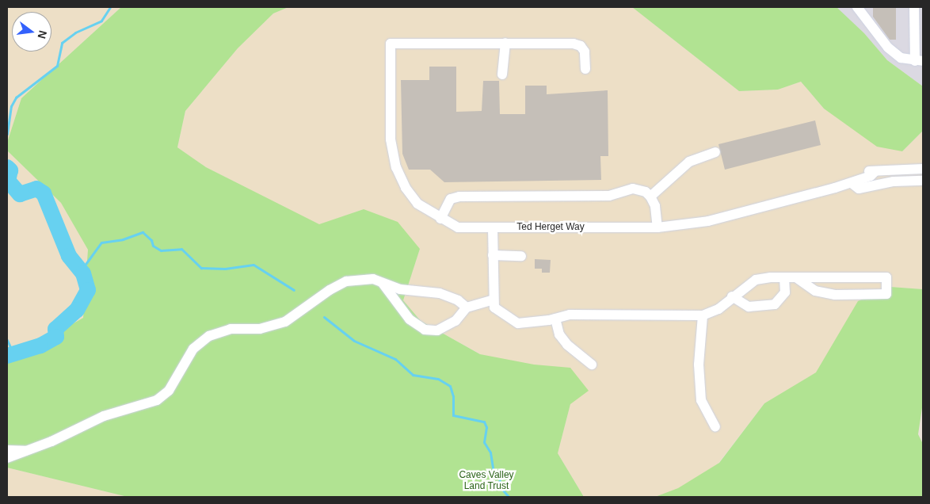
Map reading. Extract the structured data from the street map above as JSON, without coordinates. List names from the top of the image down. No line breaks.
{"streets":{"street":["Ted Herget Way"]},"parks":["Caves Valley Land Trust"],"north":"right"}
